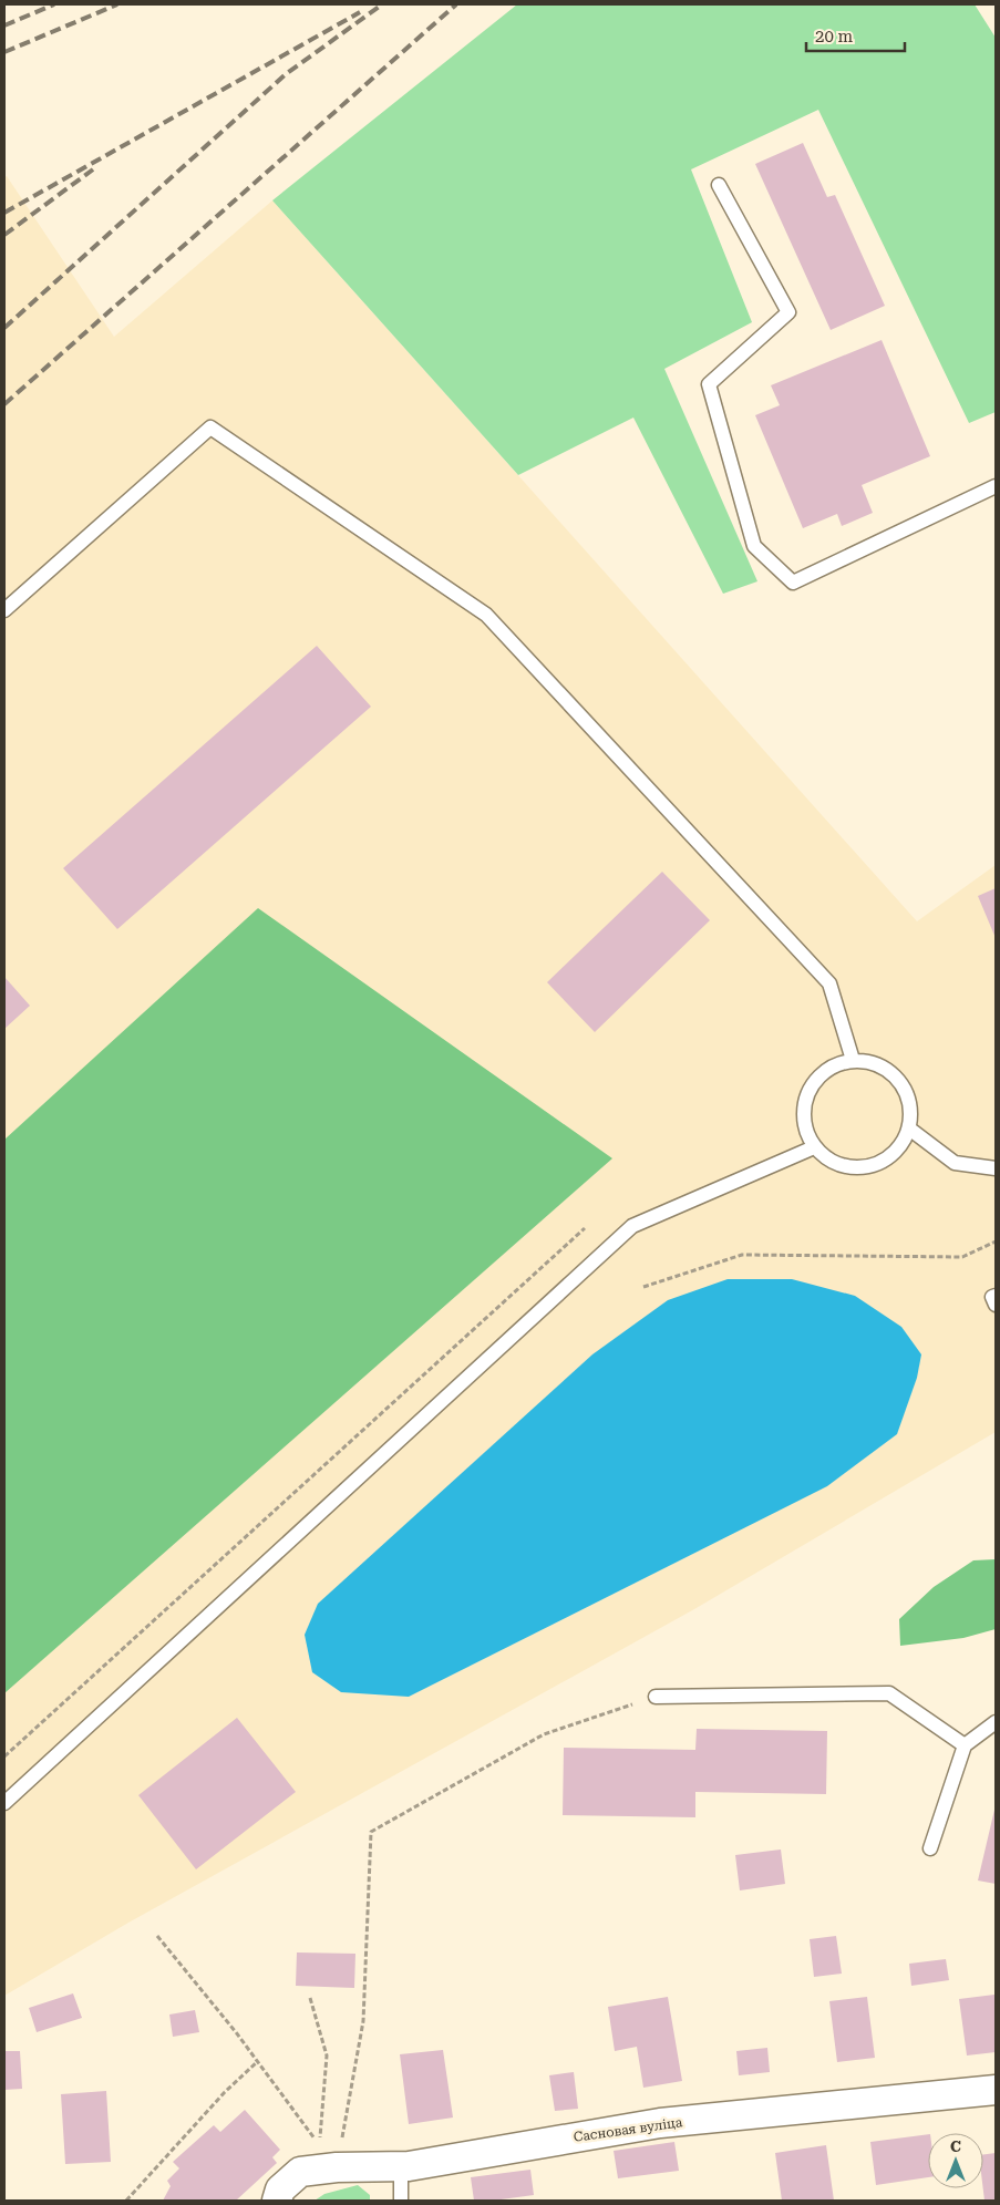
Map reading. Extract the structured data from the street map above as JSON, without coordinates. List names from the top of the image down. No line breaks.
{"streets":{"street":["Сасновая вуліца"]},"scale_bar":"20 m","north":"top"}
